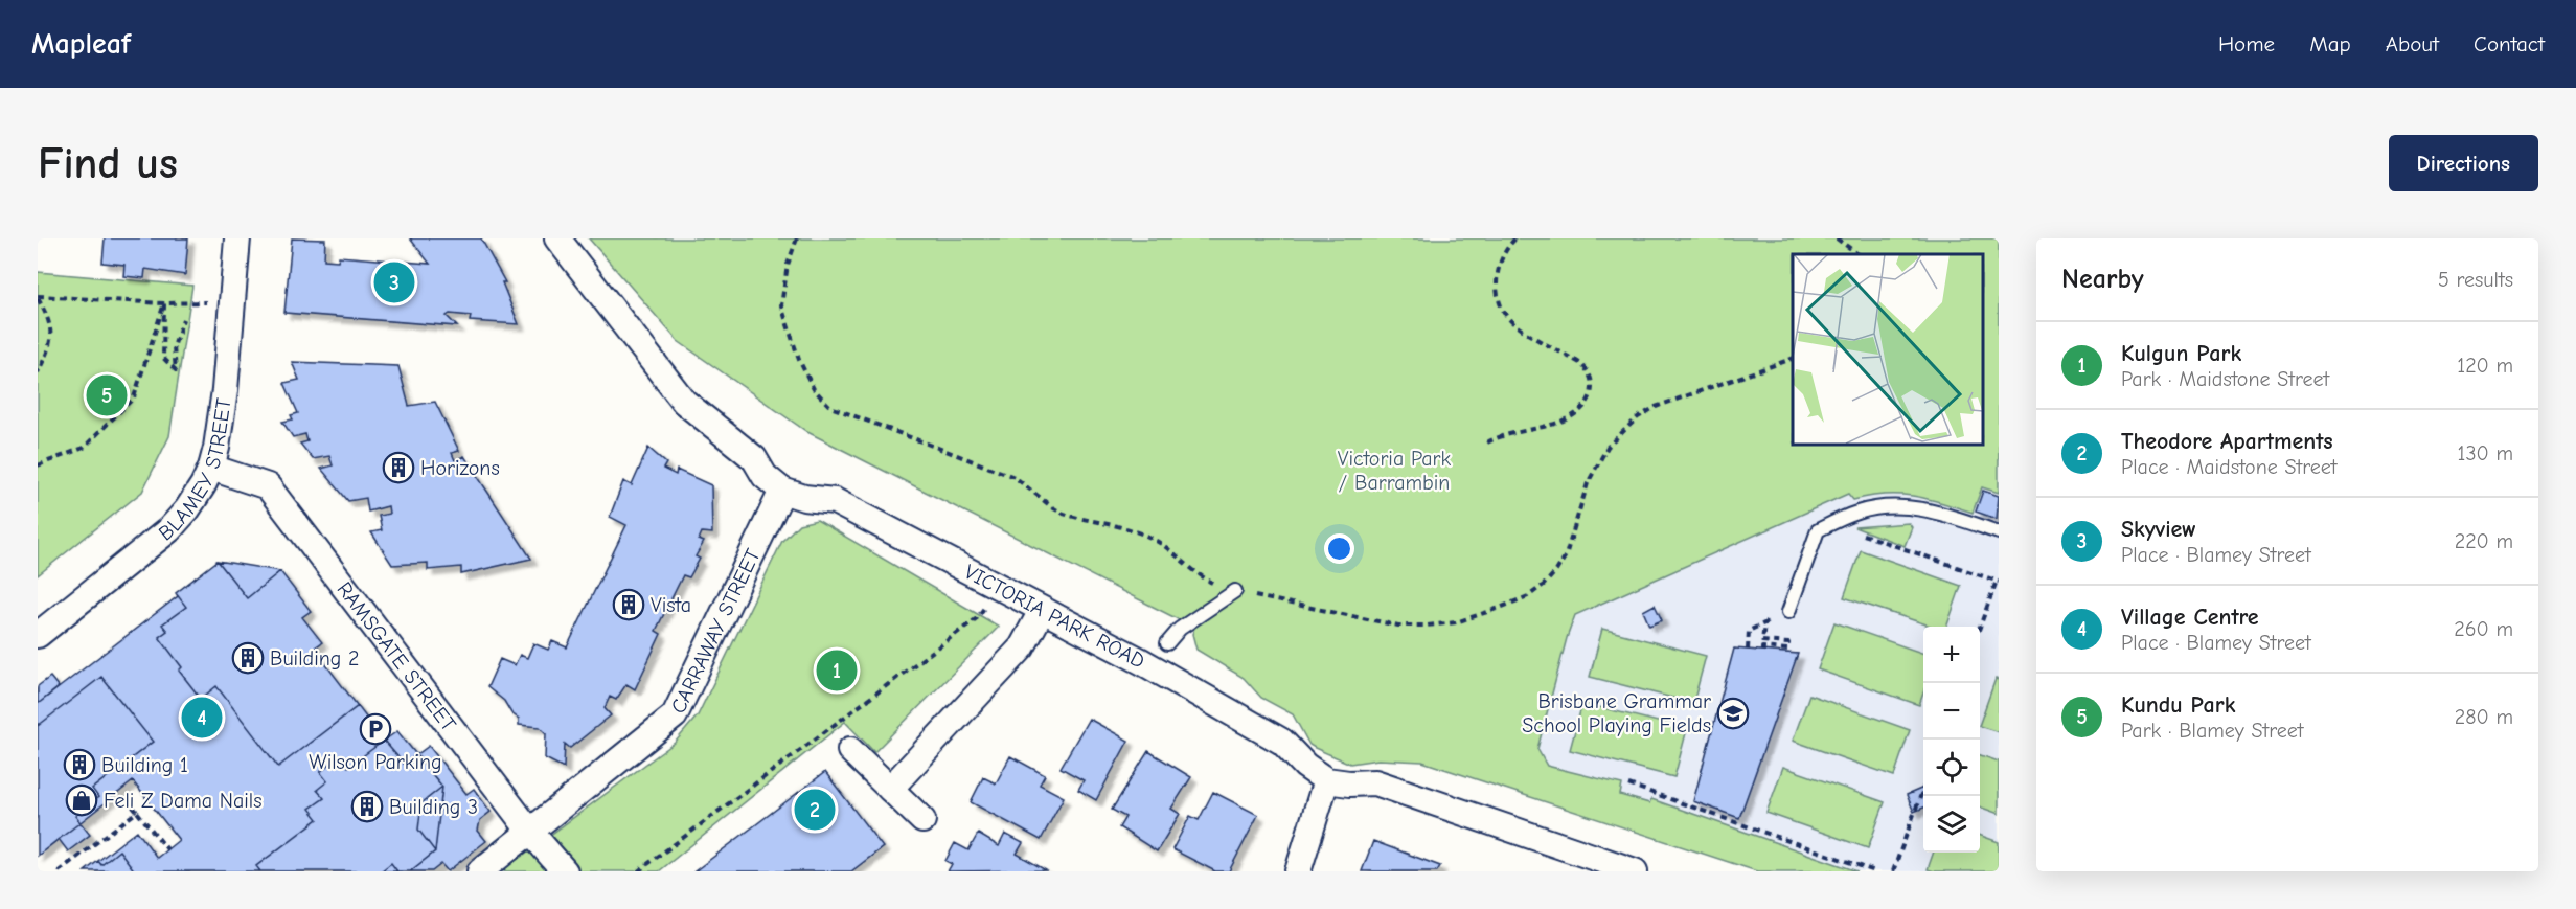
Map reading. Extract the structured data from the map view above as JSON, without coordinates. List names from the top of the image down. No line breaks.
{"streets":{"street":["BLAMEY STREET","VICTORIA PARK ROAD","CARRAWAY STREET","RAMSGATE STREET"]},"crossings":[["BLAMEY STREET","RAMSGATE STREET"],["VICTORIA PARK ROAD","CARRAWAY STREET"],["CARRAWAY STREET","RAMSGATE STREET"]],"parks":["Victoria Park / Barrambin"],"places":{"building":["Horizons","Vista","Building 2","Building 1","Building 3"],"school or university":["Brisbane Grammar School Playing Fields"],"parking":["Wilson Parking"],"shop":["Feli Z Dama Nails"]},"page":{"header":"Mapleaf","nav":["Home","Map","About","Contact"],"buttons":"Directions","title":"Find us","heading":["Nearby","5 results"],"pins":["3","5","1","4","2"],"list":[{"mark":"1","name":"Kulgun Park","note":"Park · Maidstone Street","value":"120 m"},{"mark":"2","name":"Theodore Apartments","note":"Place · Maidstone Street","value":"130 m"},{"mark":"3","name":"Skyview","note":"Place · Blamey Street","value":"220 m"},{"mark":"4","name":"Village Centre","note":"Place · Blamey Street","value":"260 m"},{"mark":"5","name":"Kundu Park","note":"Park · Blamey Street","value":"280 m"}],"map_buttons":["+","−"]}}
